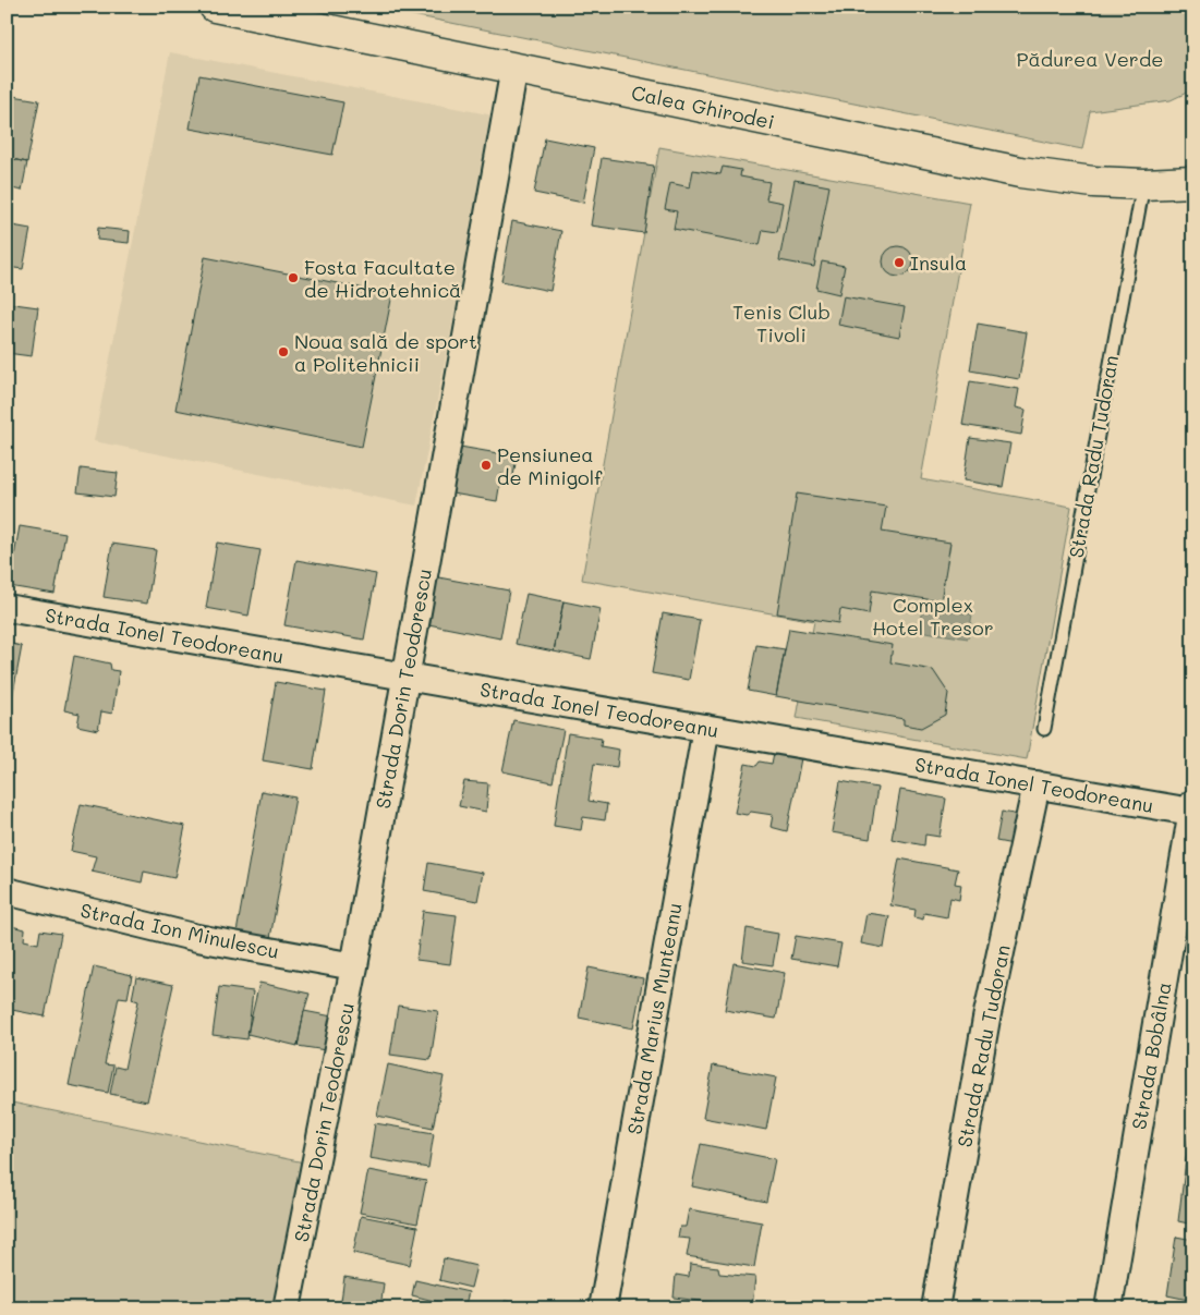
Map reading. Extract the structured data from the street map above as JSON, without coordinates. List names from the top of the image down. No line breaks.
{"streets":{"street":["Calea Ghirodei","Strada Radu Tudoran","Strada Ionel Teodoreanu","Strada Dorin Teodorescu","Strada Ion Minulescu","Strada Marius Munteanu","Strada Bobâlna"]},"crossings":[["Calea Ghirodei","Strada Radu Tudoran"],["Calea Ghirodei","Strada Dorin Teodorescu"],["Strada Radu Tudoran","Strada Ionel Teodoreanu"],["Strada Ionel Teodoreanu","Strada Dorin Teodorescu"],["Strada Ionel Teodoreanu","Strada Marius Munteanu"],["Strada Ionel Teodoreanu","Strada Bobâlna"],["Strada Dorin Teodorescu","Strada Ion Minulescu"]],"parks":["Pădurea Verde","Tenis Club Tivoli","Complex Hotel Tresor"],"places":["Insula","Fosta Facultate de Hidrotehnică","Noua sală de sport a Politehnicii","Pensiunea de Minigolf"]}
